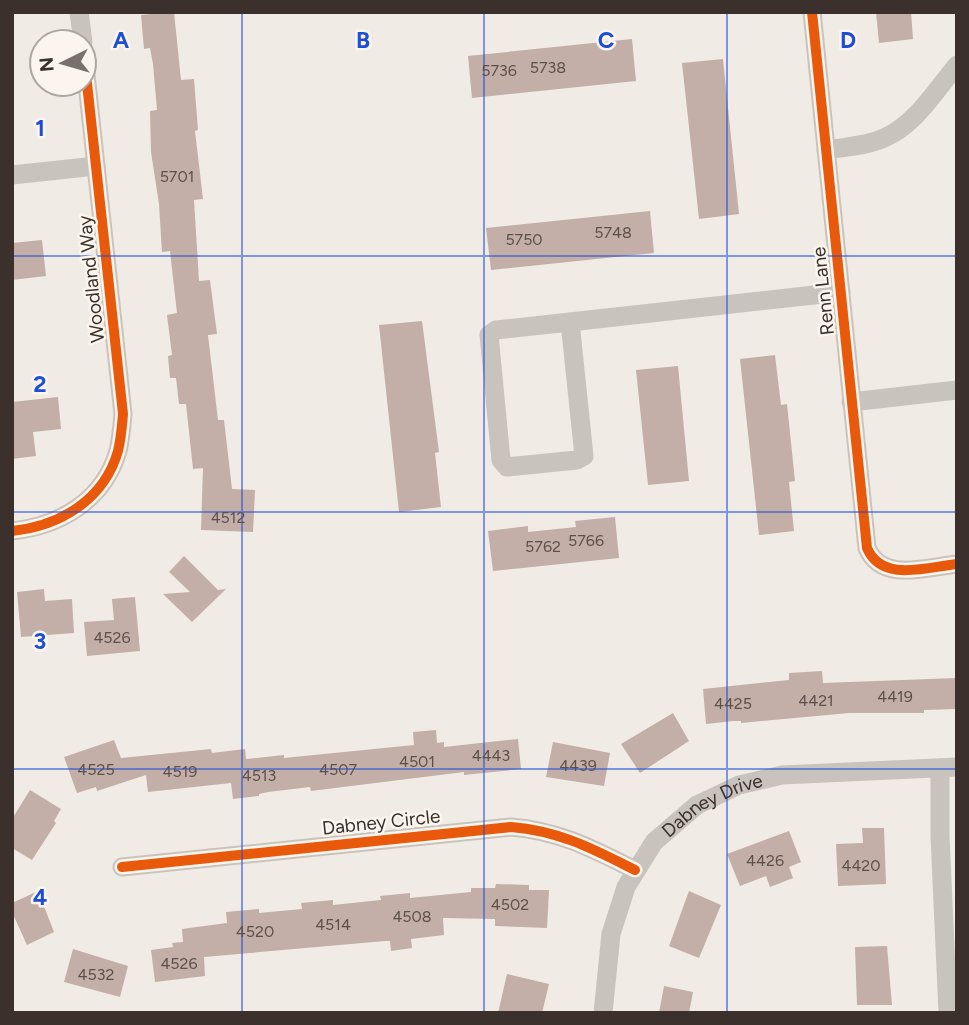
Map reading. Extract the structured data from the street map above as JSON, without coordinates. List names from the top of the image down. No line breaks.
{"streets":{"street":["Woodland Way","Renn Lane","Dabney Drive","Dabney Circle"]},"crossings":[["Dabney Drive","Dabney Circle"]],"house_numbers":["5738","5736","5701","5748","5750","4512","5766","5762","4526","4419","4421","4425","4443","4501","4439","4525","4507","4519","4513","4426","4420","4502","4508","4514","4520","4526","4532"],"north":"left","grid":{"columns":["A","B","C","D"],"rows":["1","2","3","4"]}}
